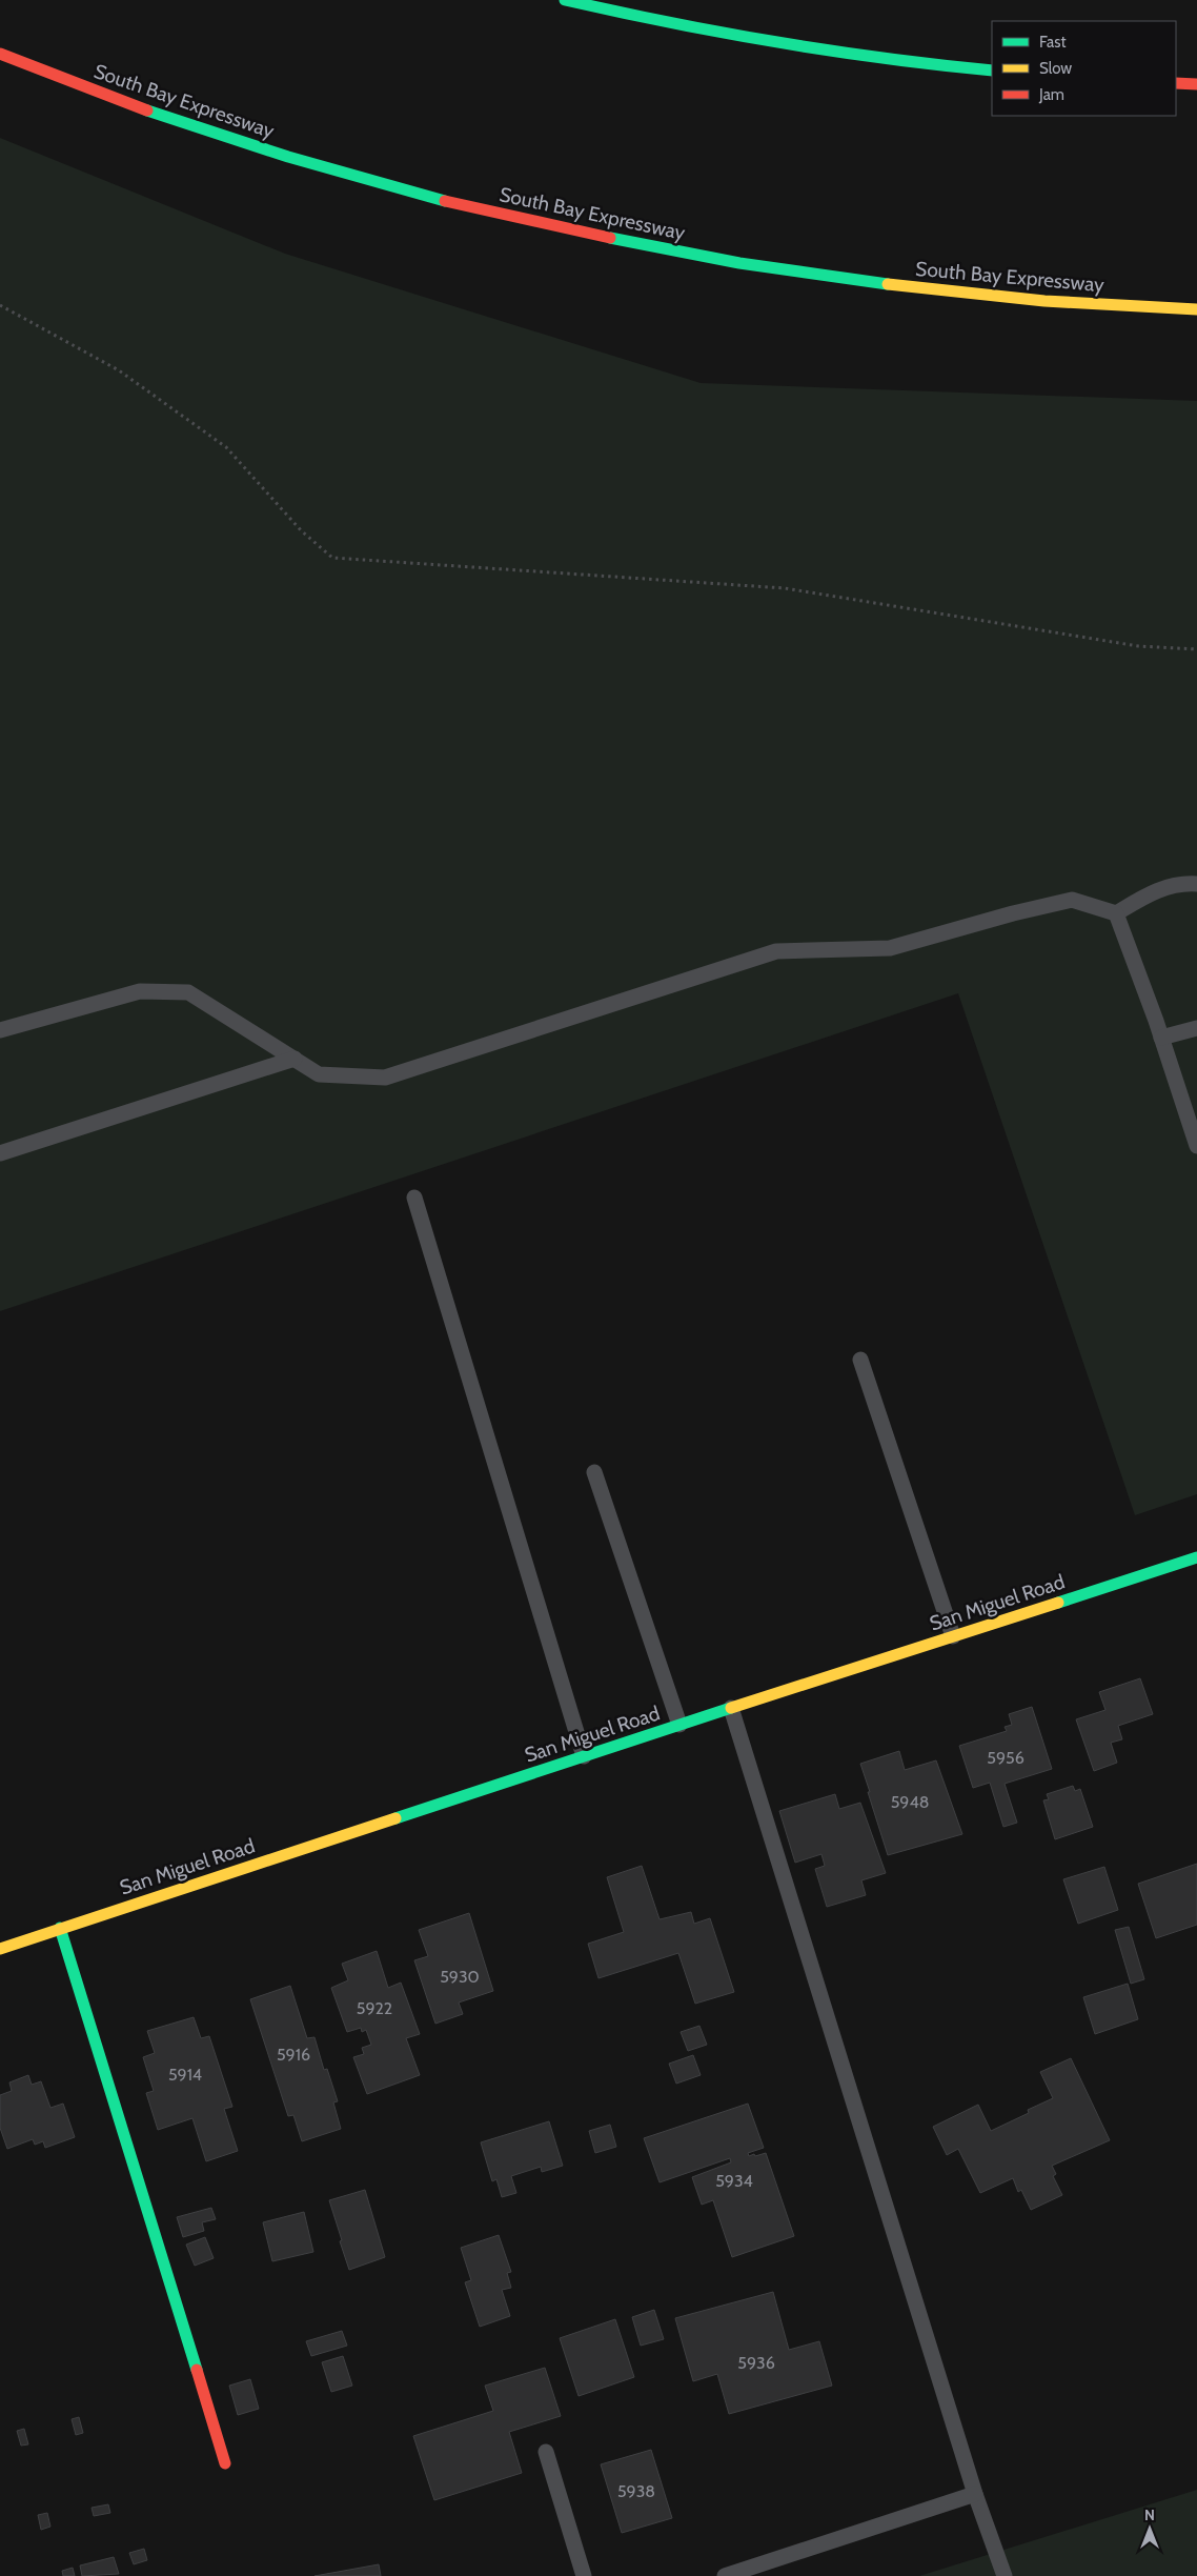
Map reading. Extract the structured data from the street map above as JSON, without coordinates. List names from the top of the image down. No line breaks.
{"streets":{"main road":["South Bay Expressway","San Miguel Road"]},"house_numbers":["5956","5948","5930","5922","5916","5914","5934","5936","5938"],"legend":["Fast","Slow","Jam"],"north":"top"}
